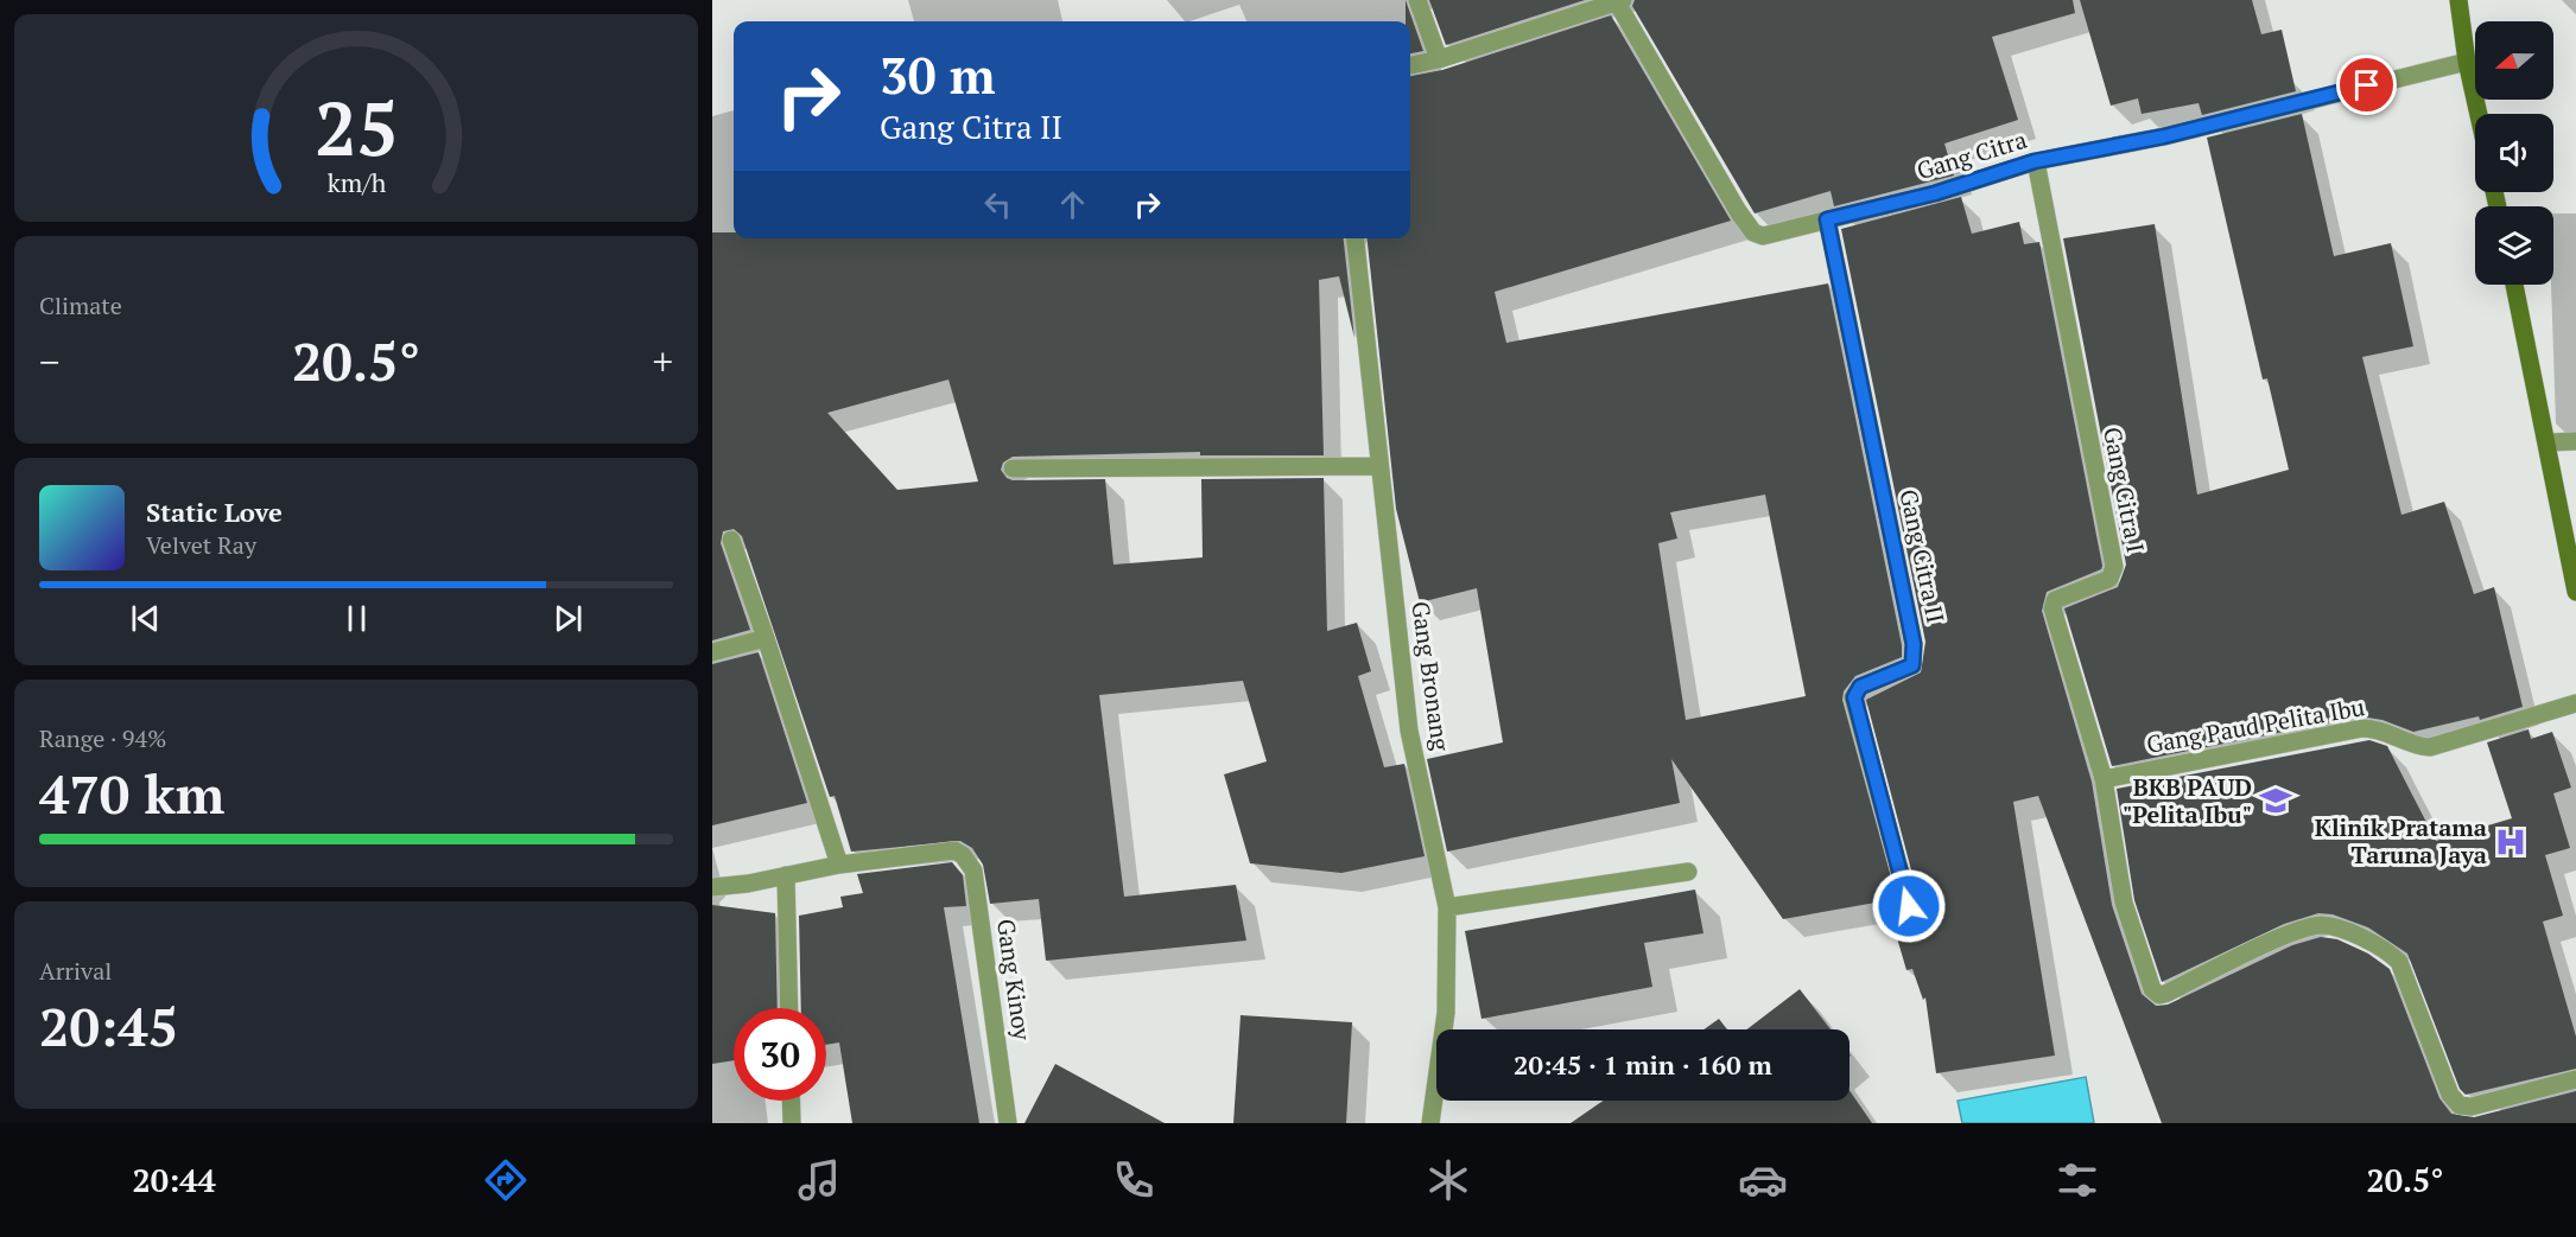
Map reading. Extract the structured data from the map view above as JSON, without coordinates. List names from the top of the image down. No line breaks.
{"streets":{"street":["Gang Citra","Gang Citra I","Gang Citra II","Gang Bronang","Gang Paud Pelita Ibu","Gang Kinoy"]},"crossings":[["Gang Citra","Gang Citra I"],["Gang Citra","Gang Citra II"],["Gang Citra I","Gang Paud Pelita Ibu"]],"places":{"school or university":["BKB PAUD \"Pelita Ibu\""],"hospital":["Klinik Pratama Taruna Jaya"]},"north":"left","page":{"turn":["30 m","Gang Citra II"],"tile":["Climate",["Range · 94%","470 km"],["Arrival","20:45"]],"heat":["−","20.5°","+"],"song":["Static Love","Velvet Ray"],"limit":"30","trip":"20:45 · 1 min · 160 m","tabs":["20:44","20.5°"],"gauge":["25","km/h"]}}
